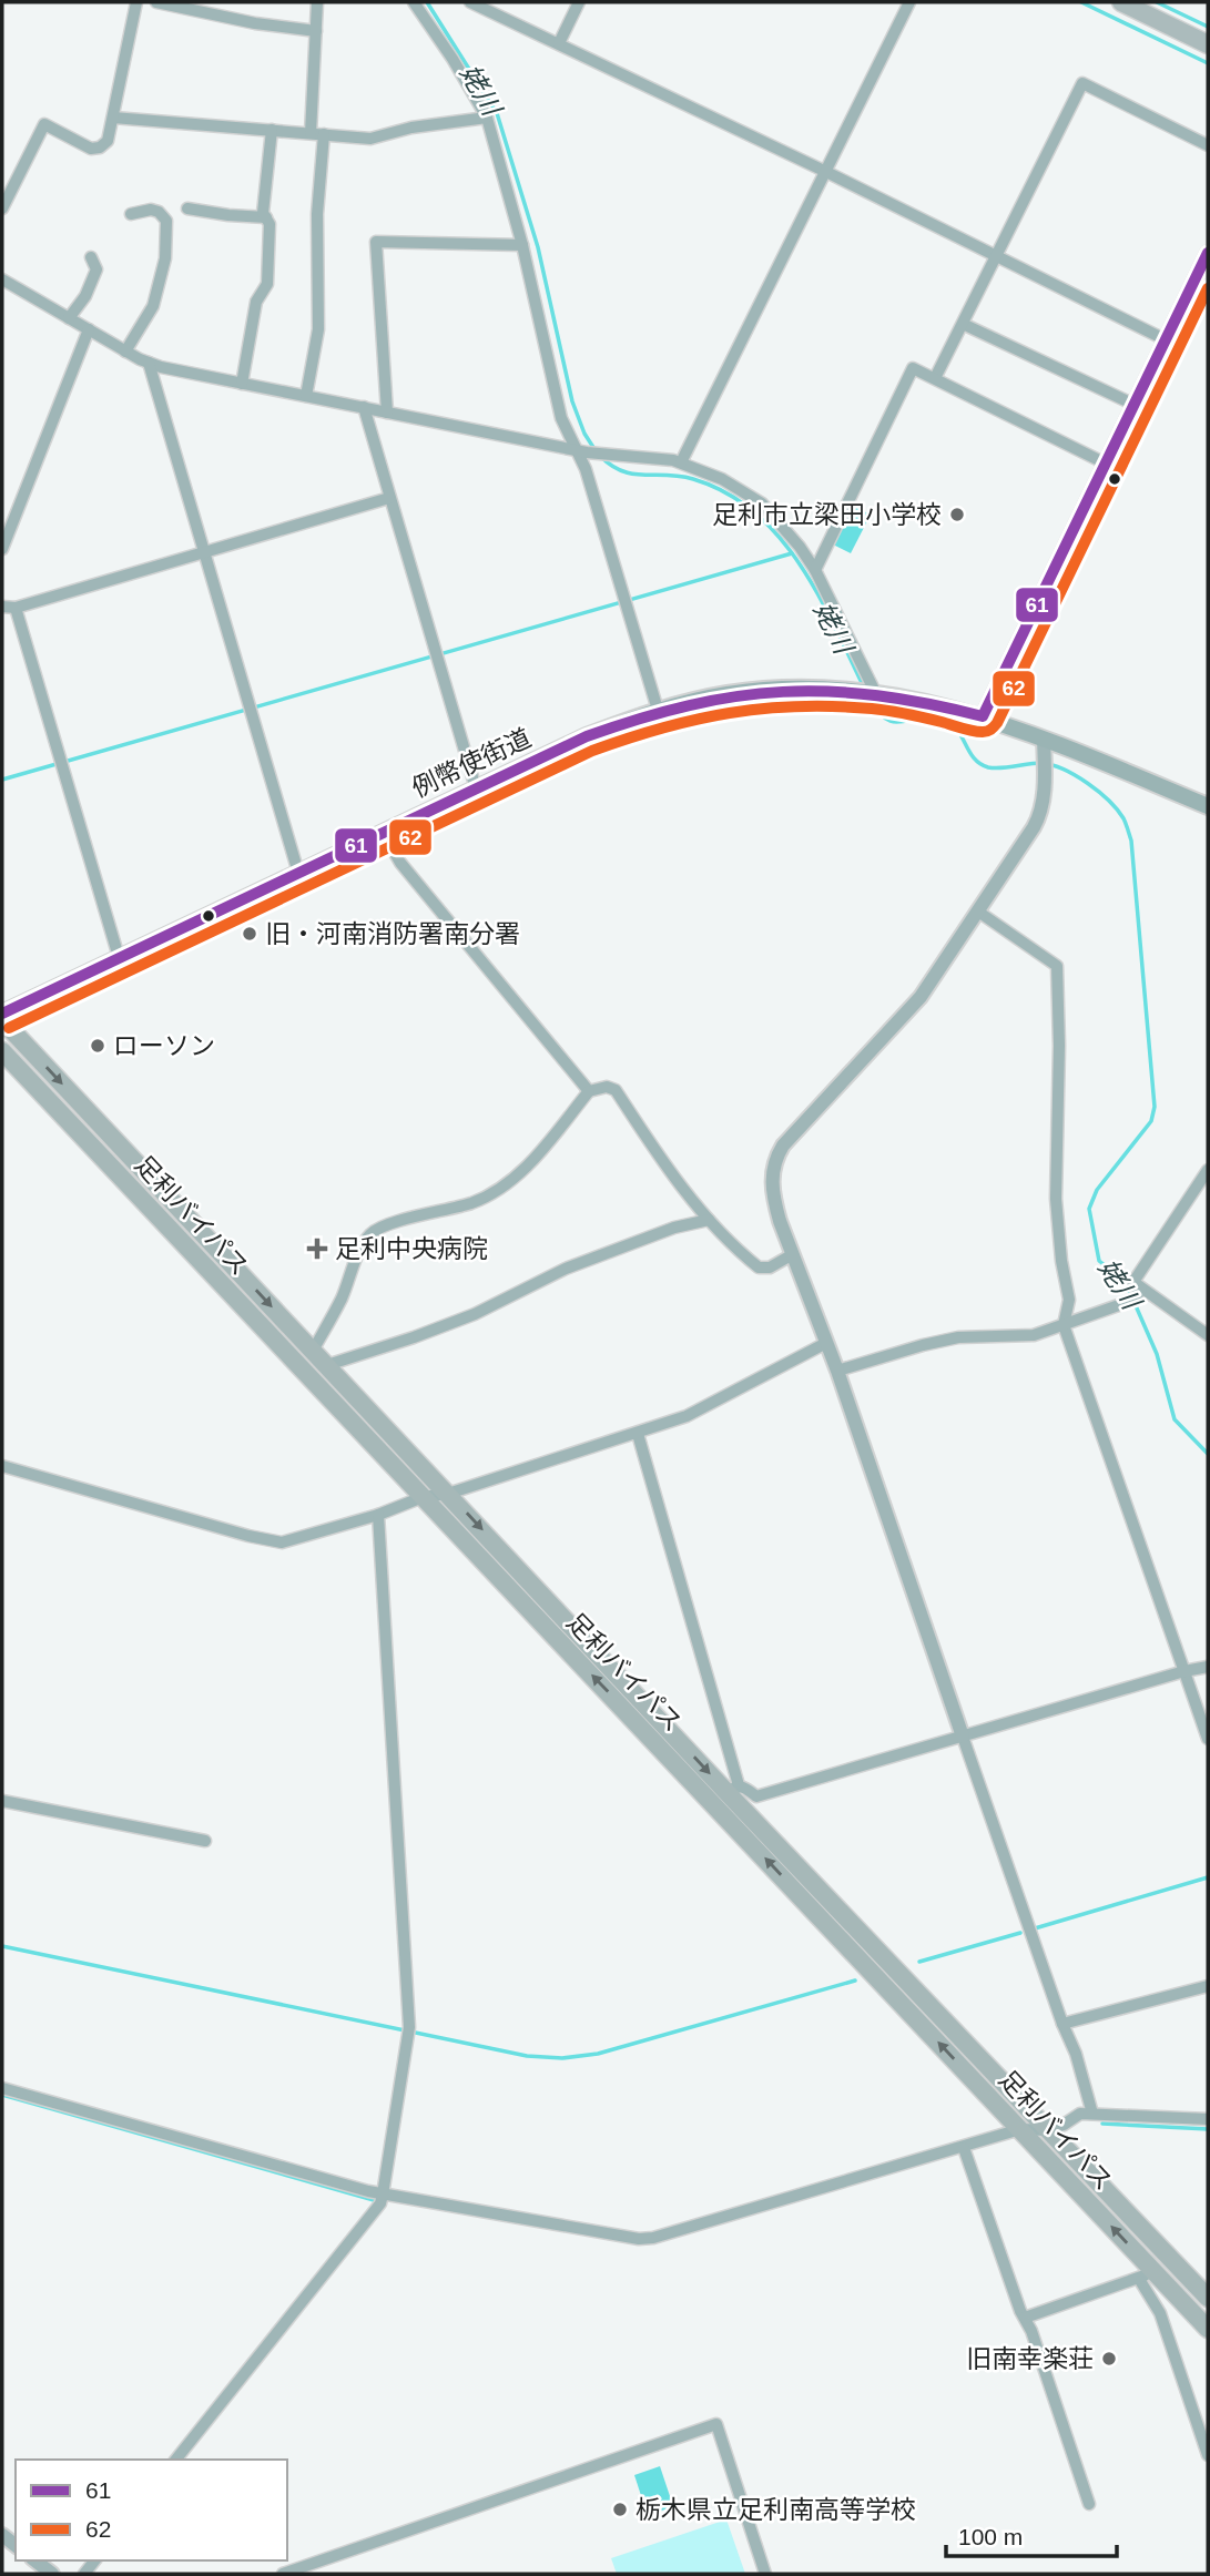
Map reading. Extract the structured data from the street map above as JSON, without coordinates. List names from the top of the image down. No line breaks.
{"streets":{"highway":["足利バイパス"],"main road":["例幣使街道"]},"water":["姥川"],"places":{"other":["足利市立梁田小学校","旧・河南消防署南分署","ローソン","旧南幸楽荘","栃木県立足利南高等学校"],"health":["足利中央病院"]},"lines":["transit line 61","transit line 62"],"legend":["61","62"],"scale_bar":"100 m"}
